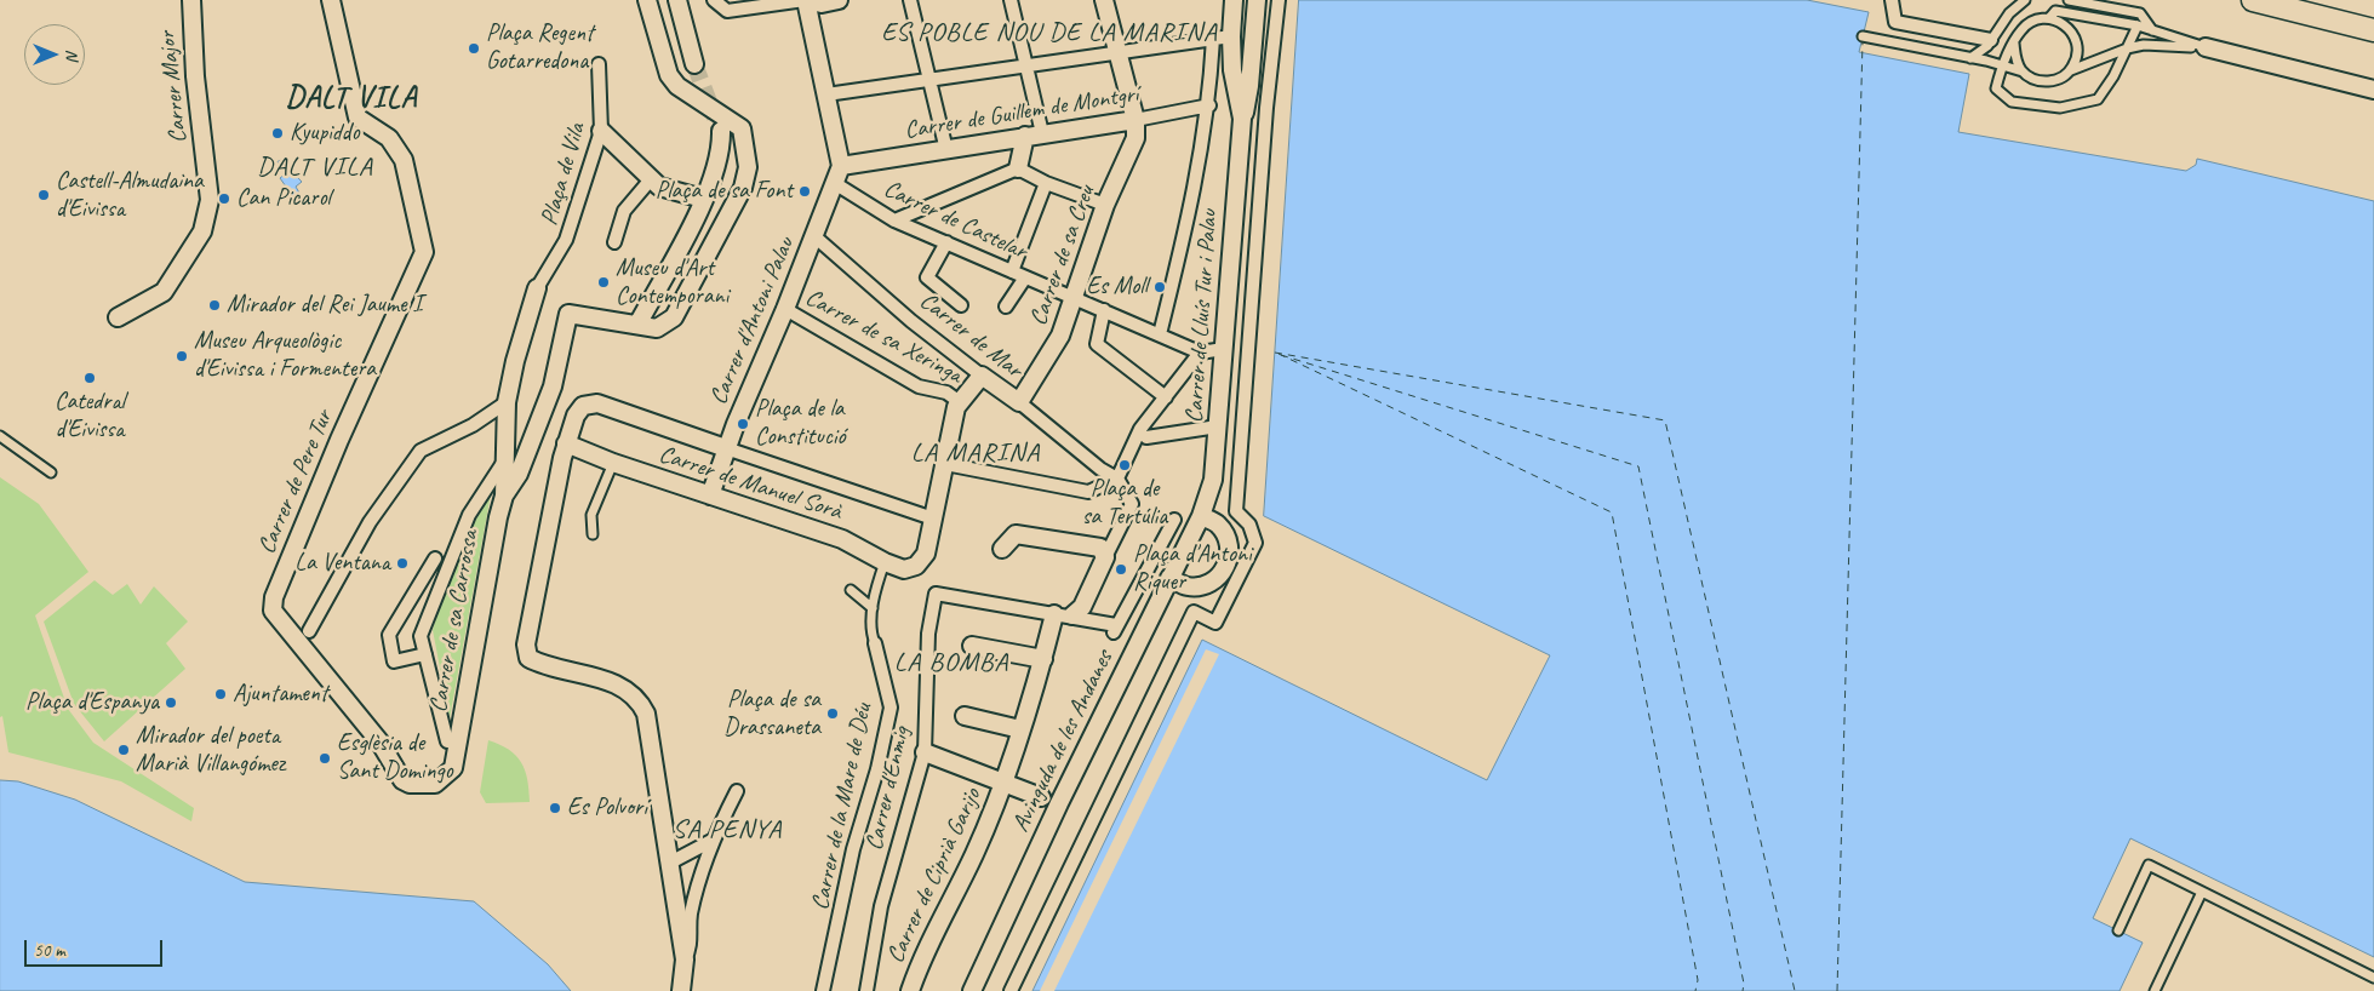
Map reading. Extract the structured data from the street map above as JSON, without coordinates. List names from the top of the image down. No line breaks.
{"streets":{"street":["Carrer Major","Carrer de Guillem de Montgrí","Plaça de Vila","Carrer de Castelar","Carrer de sa Creu","Carrer de Lluís Tur i Palau","Carrer d'Antoni Palau","Carrer de Mar","Carrer de sa Xeringa","Carrer de Pere Tur","Carrer de Manuel Sorà","Carrer de sa Carrossa","Avinguda de les Andanes","Carrer d'Enmig","Carrer de la Mare de Déu","Carrer de Ciprià Garijo"]},"crossings":[["Carrer de Guillem de Montgrí","Carrer de sa Creu"],["Carrer de Guillem de Montgrí","Carrer de Lluís Tur i Palau"],["Carrer de Guillem de Montgrí","Carrer d'Antoni Palau"],["Carrer de Castelar","Carrer de sa Creu"],["Carrer de Castelar","Carrer de Lluís Tur i Palau"],["Carrer de Castelar","Carrer d'Antoni Palau"],["Carrer de sa Creu","Carrer de Mar"],["Carrer de Lluís Tur i Palau","Avinguda de les Andanes"],["Carrer d'Antoni Palau","Carrer de Mar"],["Carrer d'Antoni Palau","Carrer de sa Xeringa"],["Carrer d'Antoni Palau","Carrer de Manuel Sorà"],["Carrer de Pere Tur","Carrer de sa Carrossa"],["Carrer de Manuel Sorà","Carrer de la Mare de Déu"],["Carrer d'Enmig","Carrer de Ciprià Garijo"]],"districts":["ES POBLE NOU DE LA MARINA","DALT VILA","DALT VILA","LA MARINA","LA BOMBA","SA PENYA"],"places":["Plaça Regent Gotarredona","Kyupiddo","Plaça de sa Font","Castell-Almudaina d'Eivissa","Can Picarol","Museu d'Art Contemporani","Es Moll","Mirador del Rei Jaume I","Museu Arqueològic d'Eivissa i Formentera","Catedral d'Eivissa","Plaça de la Constitució","Plaça de sa Tertúlia","La Ventana","Plaça d'Antoni Riquer","Ajuntament","Plaça d'Espanya","Plaça de sa Drassaneta","Mirador del poeta Marià Villangómez","Esglèsia de Sant Domingo","Es Polvorí"],"scale_bar":"50 m","north":"right"}
